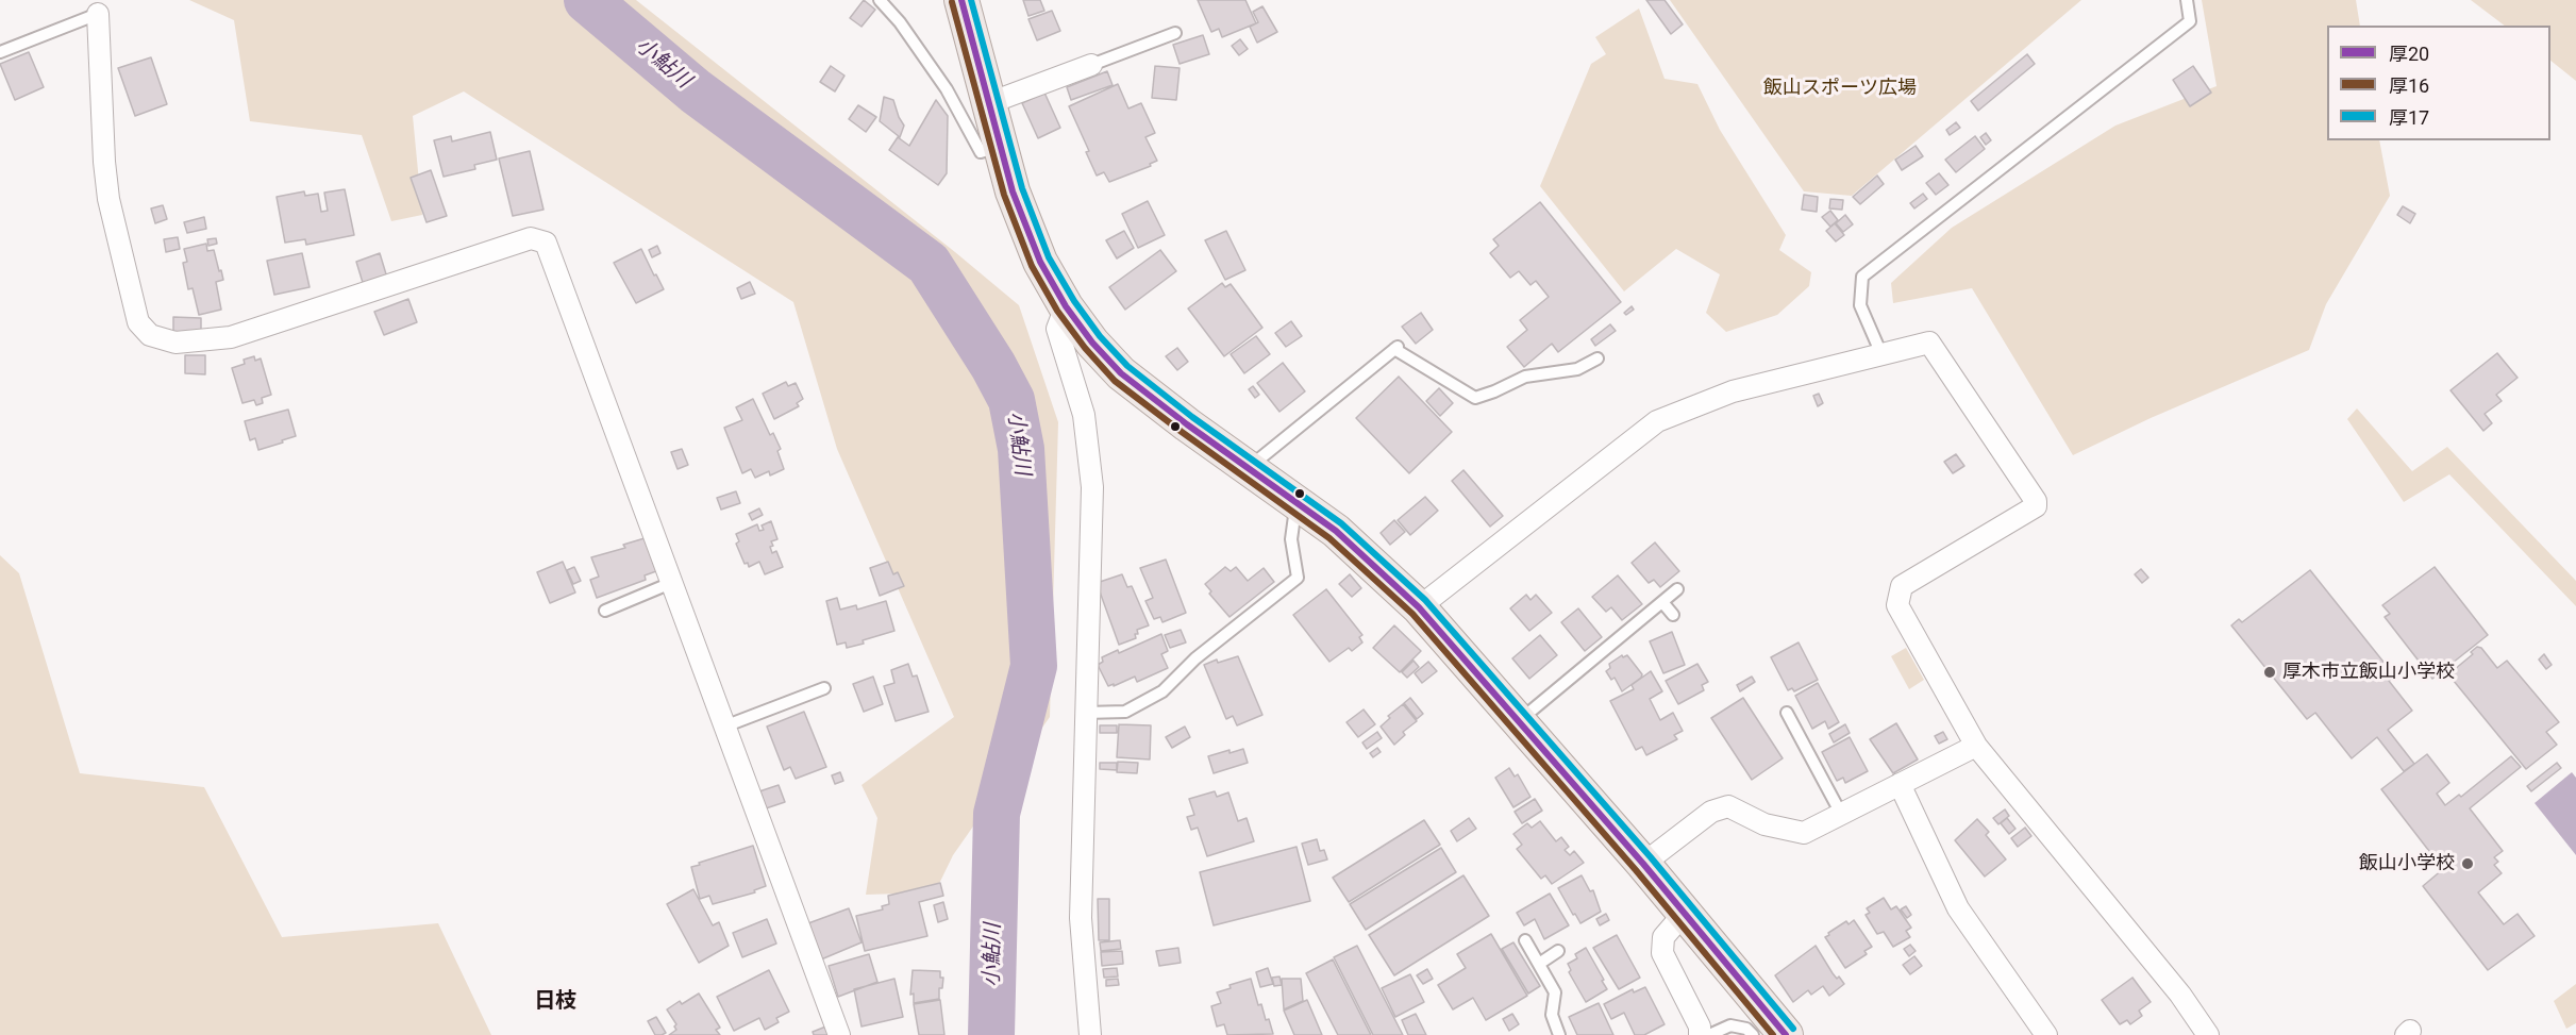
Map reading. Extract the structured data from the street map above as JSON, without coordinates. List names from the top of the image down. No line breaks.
{"districts":["日枝"],"water":["小鮎川"],"parks":["飯山スポーツ広場"],"places":["厚木市立飯山小学校","飯山小学校"],"lines":["transit line 厚20","transit line 厚17","transit line 厚16"],"legend":["厚20","厚16","厚17"]}
